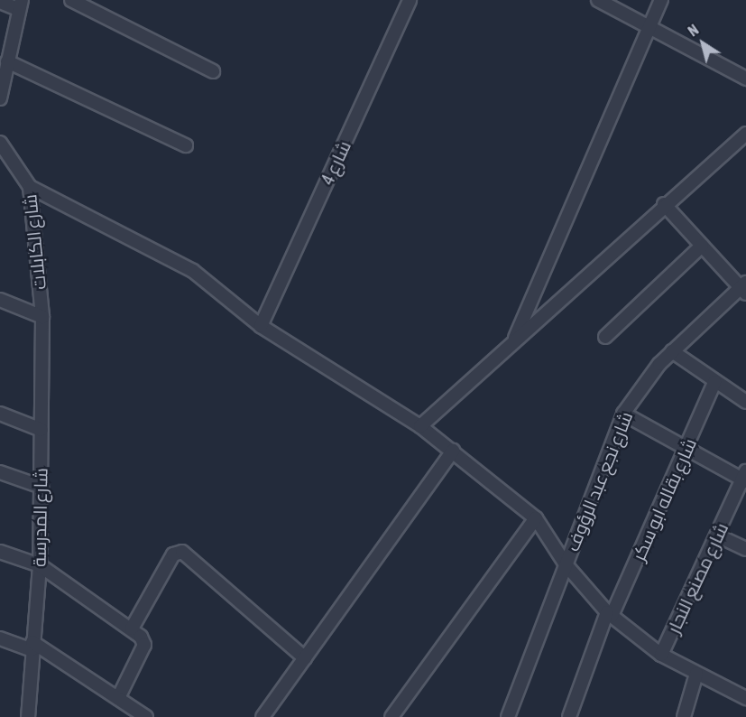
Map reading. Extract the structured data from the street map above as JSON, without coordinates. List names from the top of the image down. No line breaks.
{"streets":{"street":["شارع 4","شارع الكابلات","شارع نجع عبد الرؤوف","شارع بقاله ابو سكر","شارع المدرسة","شارع مصنع النجار"]},"crossings":[["شارع الكابلات","شارع المدرسة"]],"north":"top left"}
